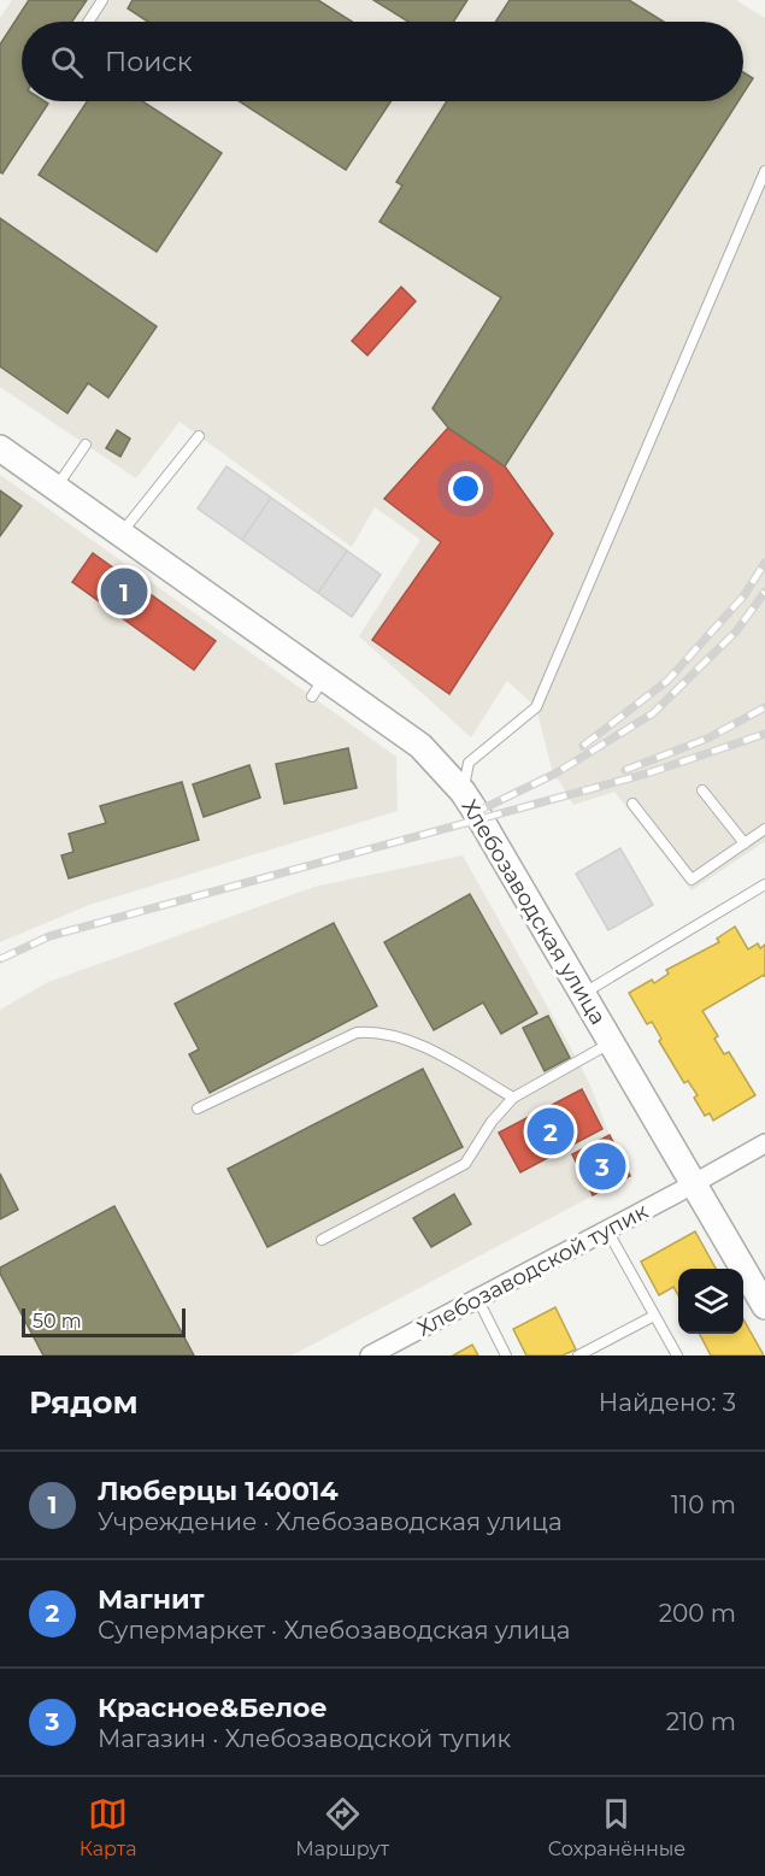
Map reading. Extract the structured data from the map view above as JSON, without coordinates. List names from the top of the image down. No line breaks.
{"streets":{"main road":["Хлебозаводская улица"],"street":["Хлебозаводской тупик"]},"crossings":[["Хлебозаводская улица","Хлебозаводской тупик"]],"scale_bar":"50 m","page":{"search":"Поиск","pins":["1","2","3"],"scale":"50 m","heading":["Рядом","Найдено: 3"],"list":[{"mark":"1","name":"Люберцы 140014","note":"Учреждение · Хлебозаводская улица","value":"110 m"},{"mark":"2","name":"Магнит","note":"Супермаркет · Хлебозаводская улица","value":"200 m"},{"mark":"3","name":"Красное&Белое","note":"Магазин · Хлебозаводской тупик","value":"210 m"}],"nav":["Карта","Маршрут","Сохранённые"]}}
